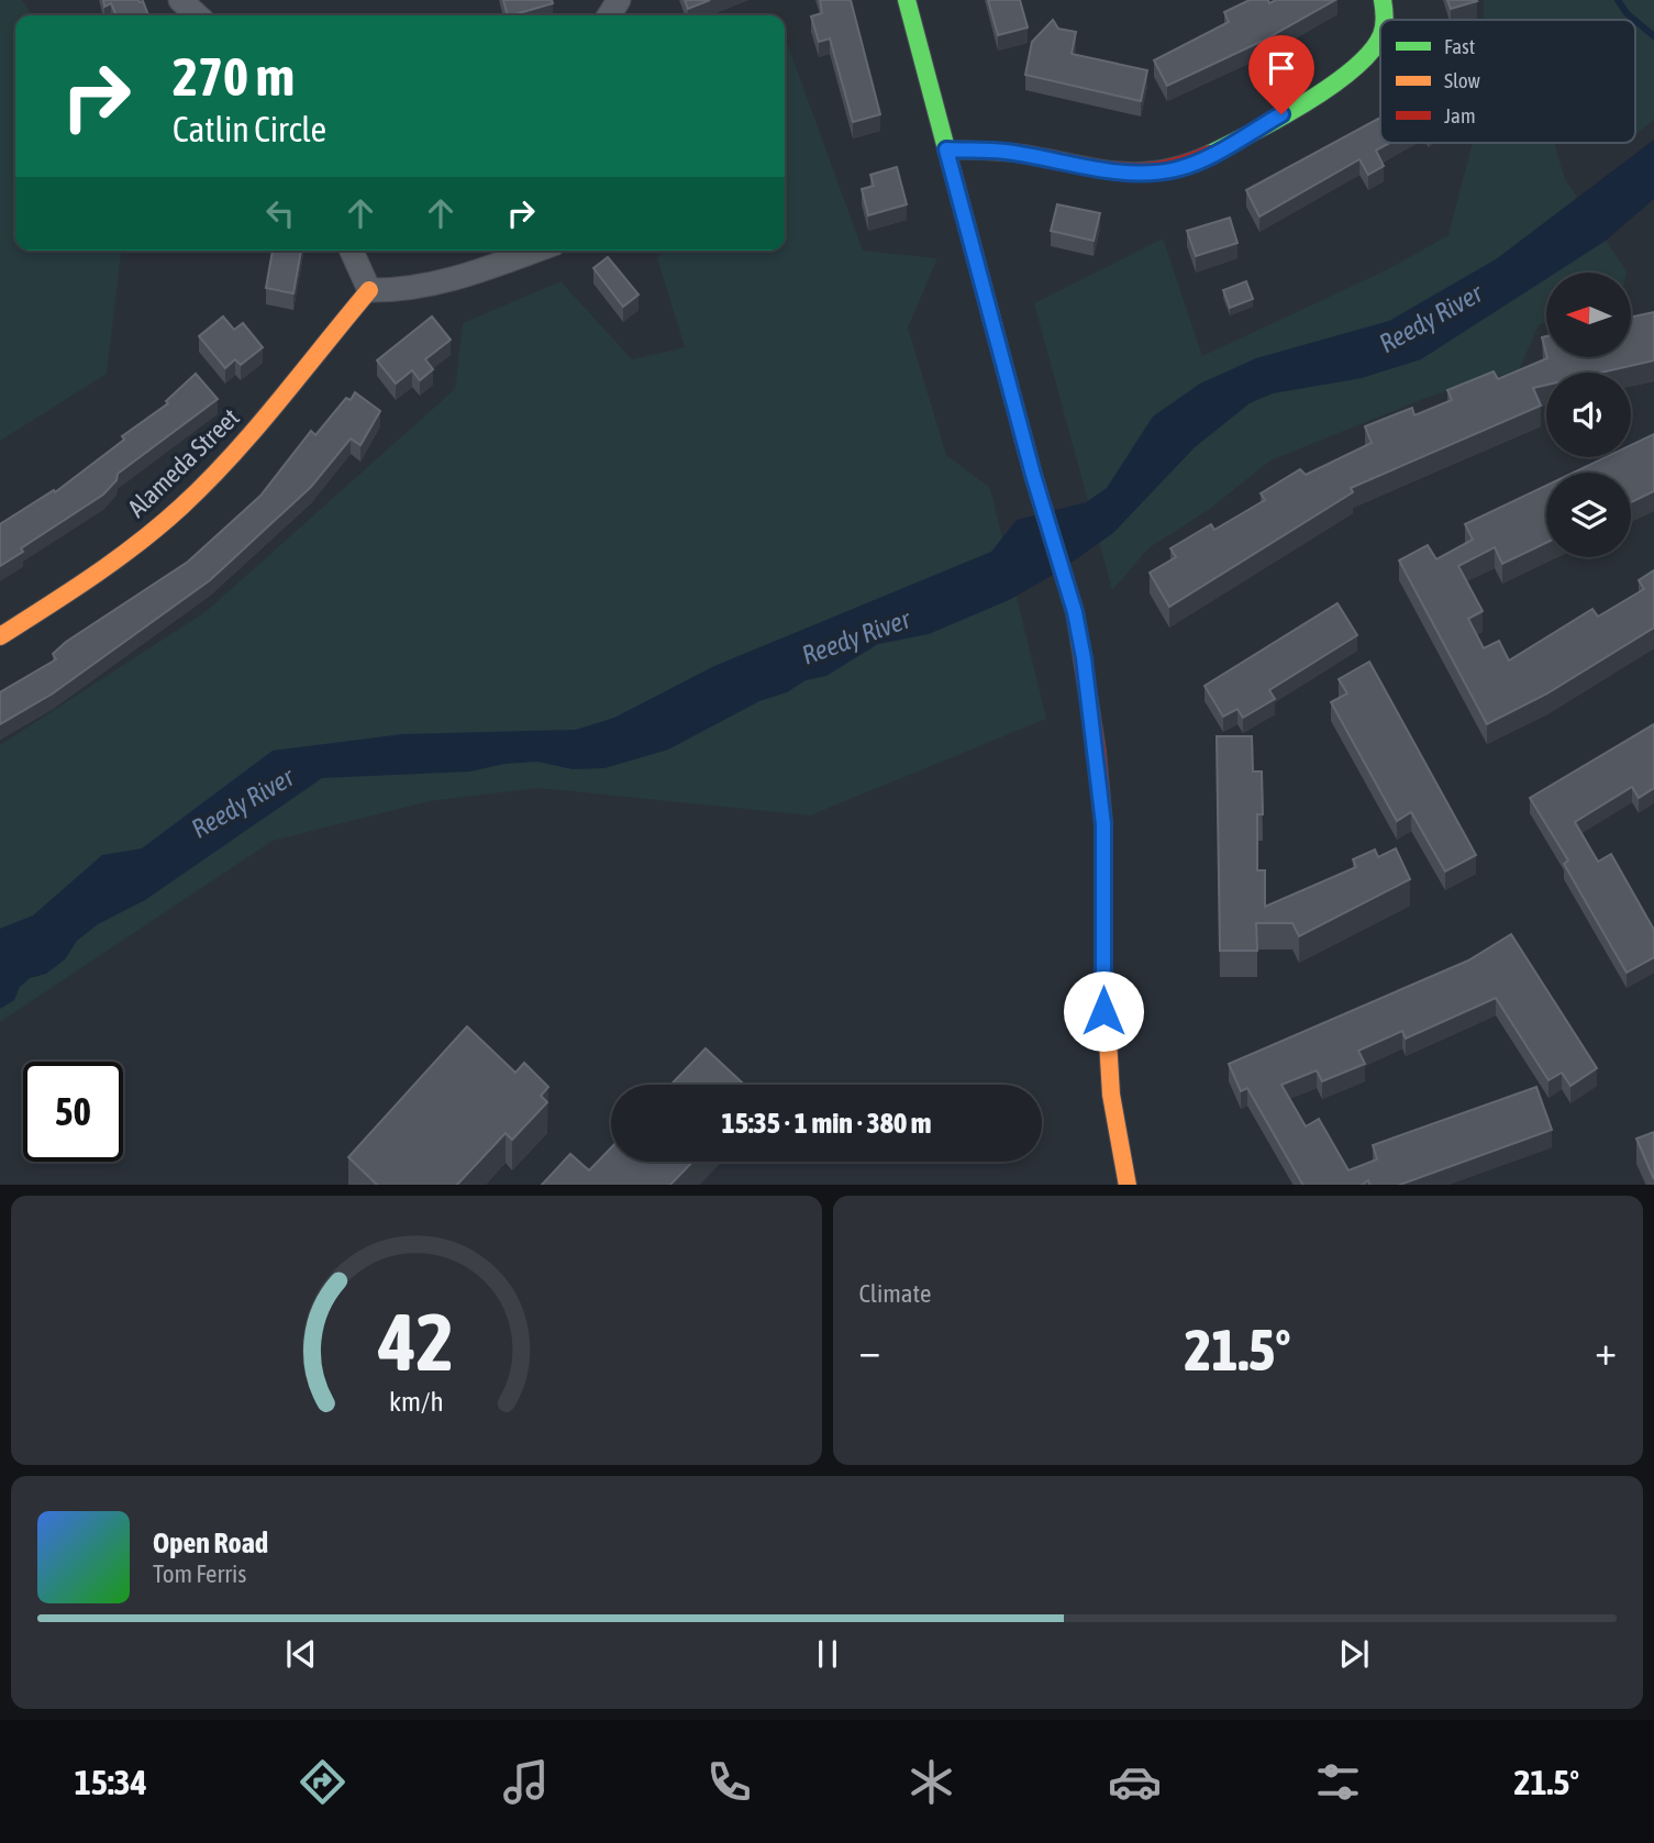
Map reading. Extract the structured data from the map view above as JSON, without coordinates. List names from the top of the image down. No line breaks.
{"streets":{"main road":["Alameda Street"]},"water":["Reedy River"],"legend":["Fast","Slow","Jam"],"north":"left","page":{"turn":["270 m","Catlin Circle"],"limit":"50","trip":"15:35 · 1 min · 380 m","tile":"Climate","heat":["−","21.5°","+"],"song":["Open Road","Tom Ferris"],"tabs":["15:34","21.5°"],"gauge":["42","km/h"]}}
